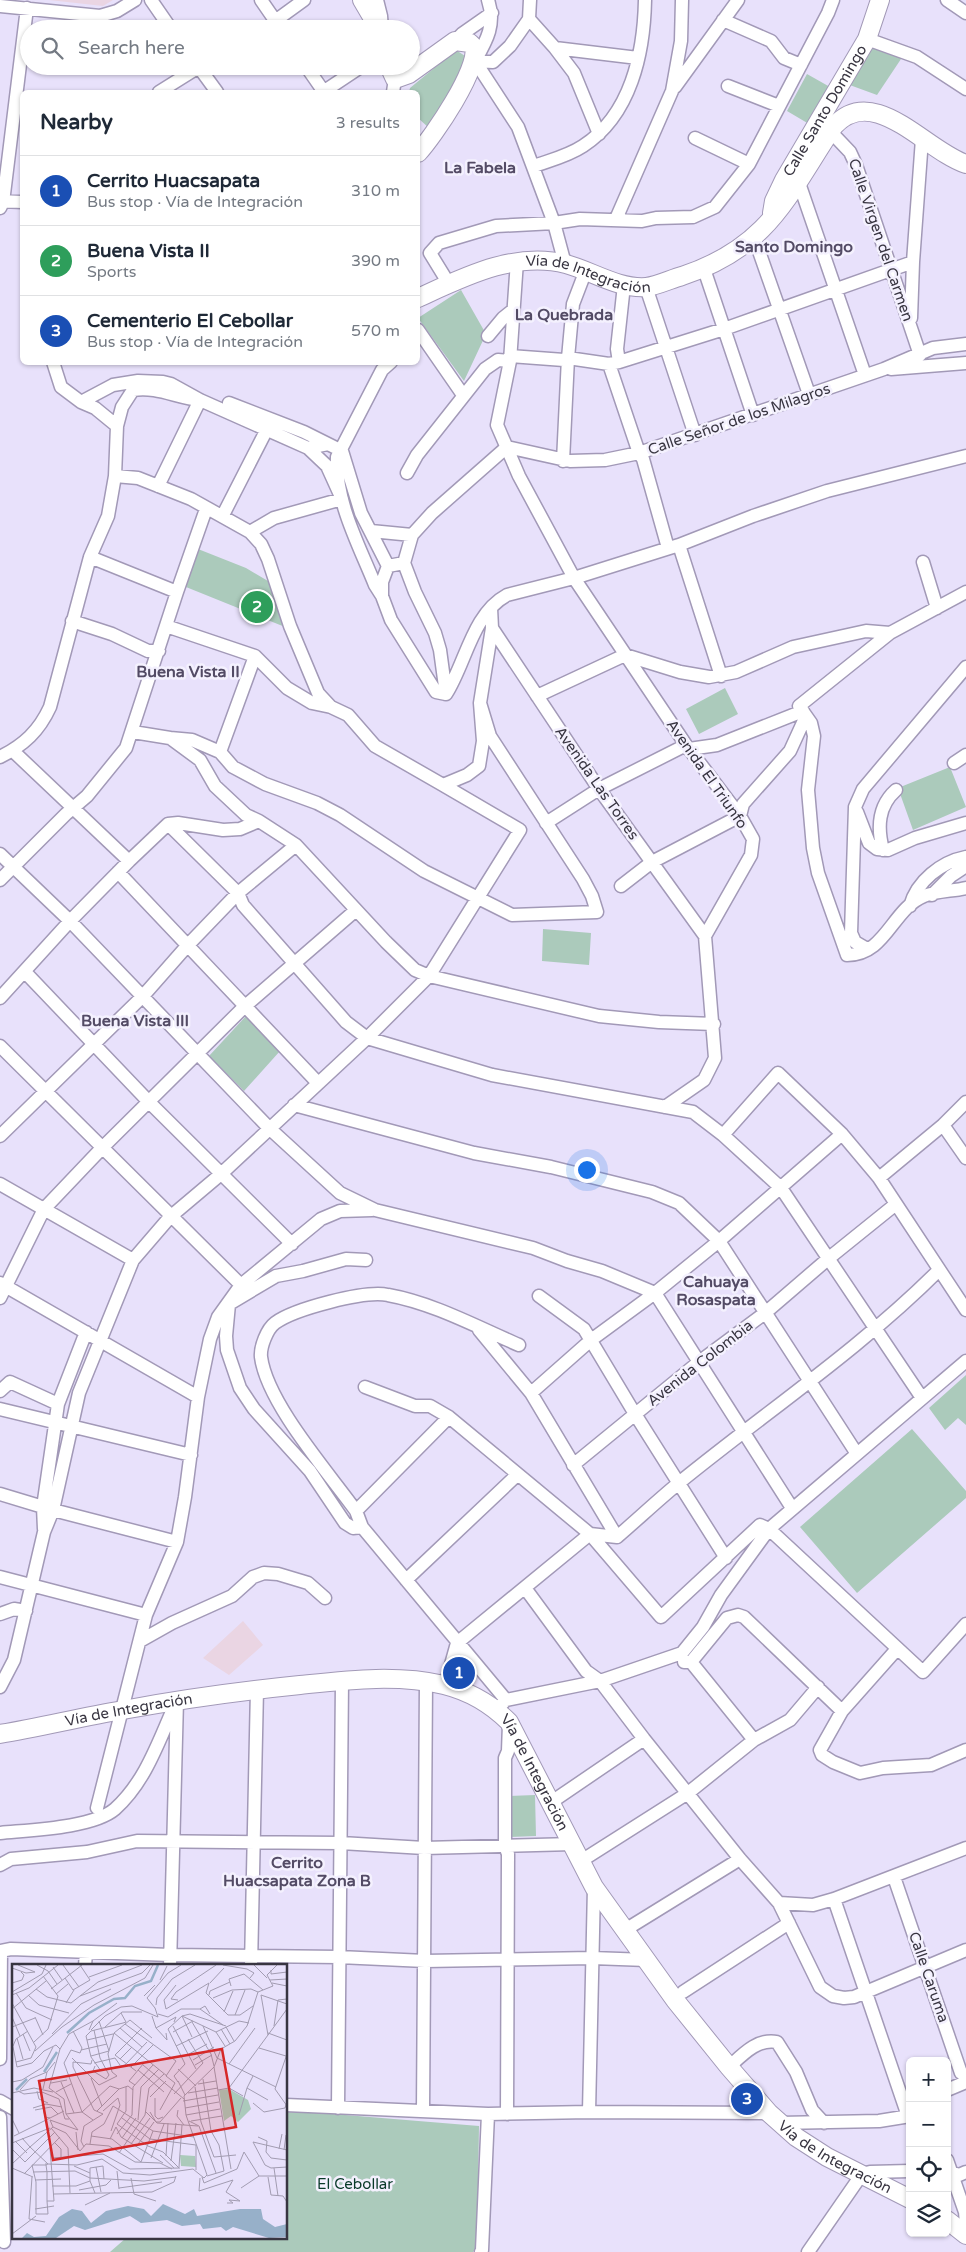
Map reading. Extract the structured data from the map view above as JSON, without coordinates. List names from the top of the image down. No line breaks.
{"streets":{"main road":["Calle Santo Domingo","Vía de Integración"],"street":["Calle Virgen del Carmen","Calle Señor de los Milagros","Avenida El Triunfo","Avenida Las Torres","Avenida Colombia","Calle Caruma"]},"crossings":[["Calle Santo Domingo","Vía de Integración"],["Calle Virgen del Carmen","Vía de Integración"],["Calle Virgen del Carmen","Calle Señor de los Milagros"],["Vía de Integración","Avenida El Triunfo"],["Calle Señor de los Milagros","Avenida El Triunfo"],["Avenida El Triunfo","Avenida Las Torres"]],"districts":["La Fabela","Santo Domingo","La Quebrada","Buena Vista II","Buena Vista III","Cahuaya Rosaspata","Cerrito Huacsapata Zona B"],"parks":["El Cebollar"],"page":{"search":"Search here","heading":["Nearby","3 results"],"list":[{"mark":"1","name":"Cerrito Huacsapata","note":"Bus stop · Vía de Integración","value":"310 m"},{"mark":"2","name":"Buena Vista II","note":"Sports","value":"390 m"},{"mark":"3","name":"Cementerio El Cebollar","note":"Bus stop · Vía de Integración","value":"570 m"}],"pins":["2","1","3"],"map_buttons":["+","−"]}}
